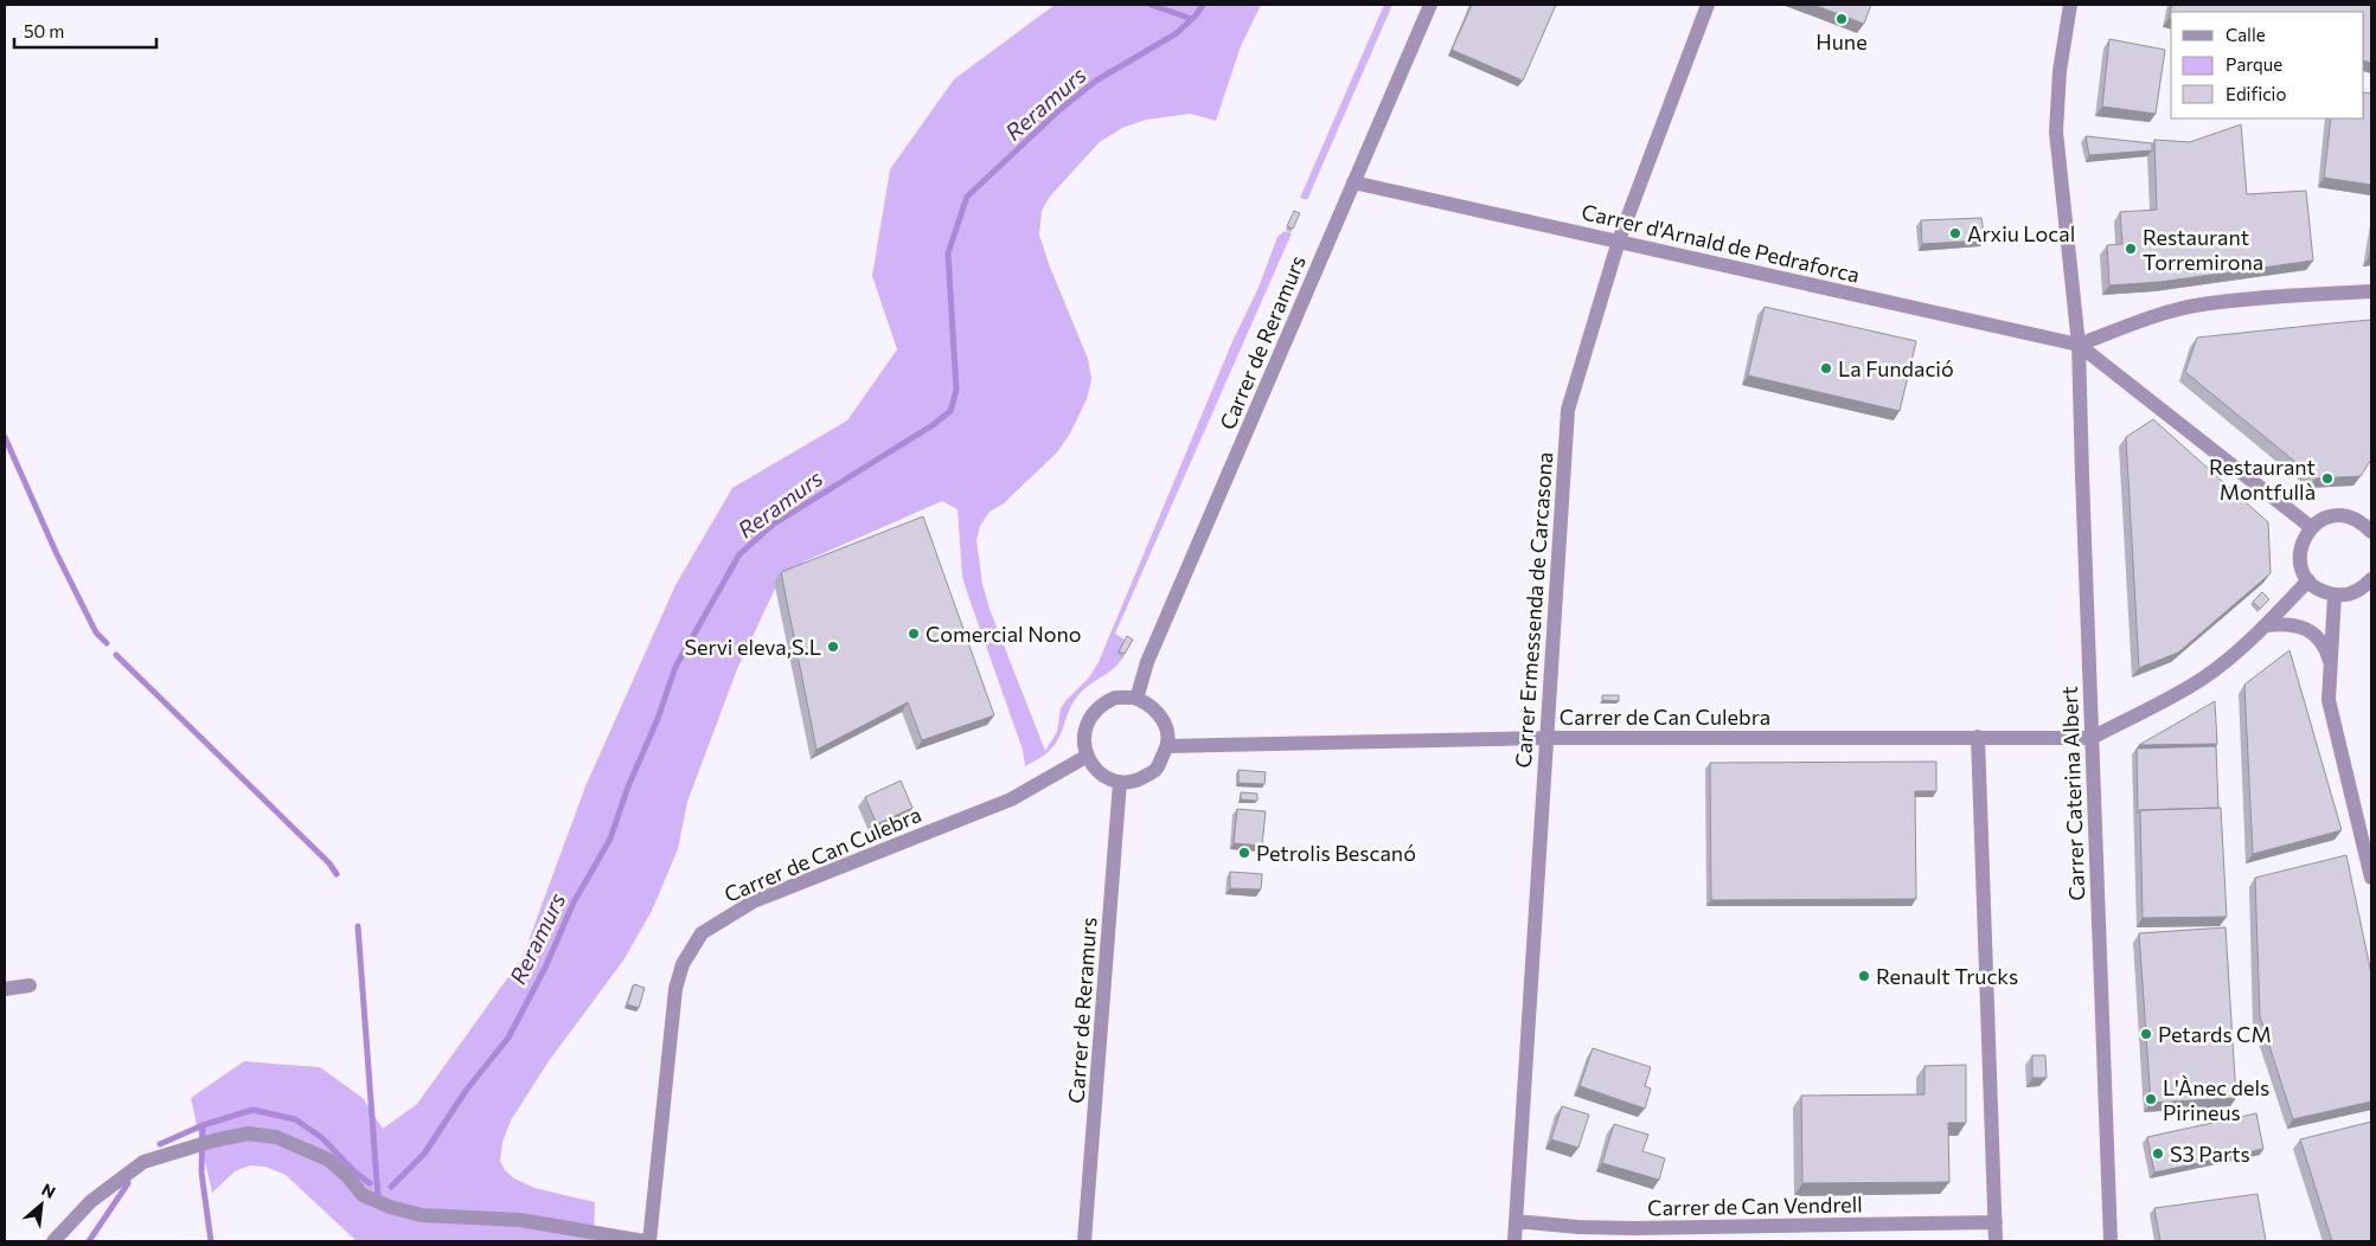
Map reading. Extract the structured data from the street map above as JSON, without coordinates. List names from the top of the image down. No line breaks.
{"streets":{"street":["Carrer d'Arnald de Pedraforca","Carrer de Reramurs","Carrer Ermessenda de Carcasona","Carrer de Can Culebra","Carrer Caterina Albert","Carrer de Can Vendrell"]},"crossings":[["Carrer d'Arnald de Pedraforca","Carrer de Reramurs"],["Carrer d'Arnald de Pedraforca","Carrer Ermessenda de Carcasona"],["Carrer d'Arnald de Pedraforca","Carrer Caterina Albert"],["Carrer de Reramurs","Carrer de Can Culebra"],["Carrer Ermessenda de Carcasona","Carrer de Can Culebra"],["Carrer Ermessenda de Carcasona","Carrer de Can Vendrell"],["Carrer de Can Culebra","Carrer Caterina Albert"]],"water":["Reramurs"],"places":["Hune","Arxiu Local","Restaurant Torremirona","La Fundació","Restaurant Montfullà","Comercial Nono","Servi eleva,S.L","Petrolis Bescanó","Renault Trucks","Petards CM","L'Ànec dels Pirineus","S3 Parts"],"legend":["Calle","Parque","Edificio"],"scale_bar":"50 m","north":"top right"}
